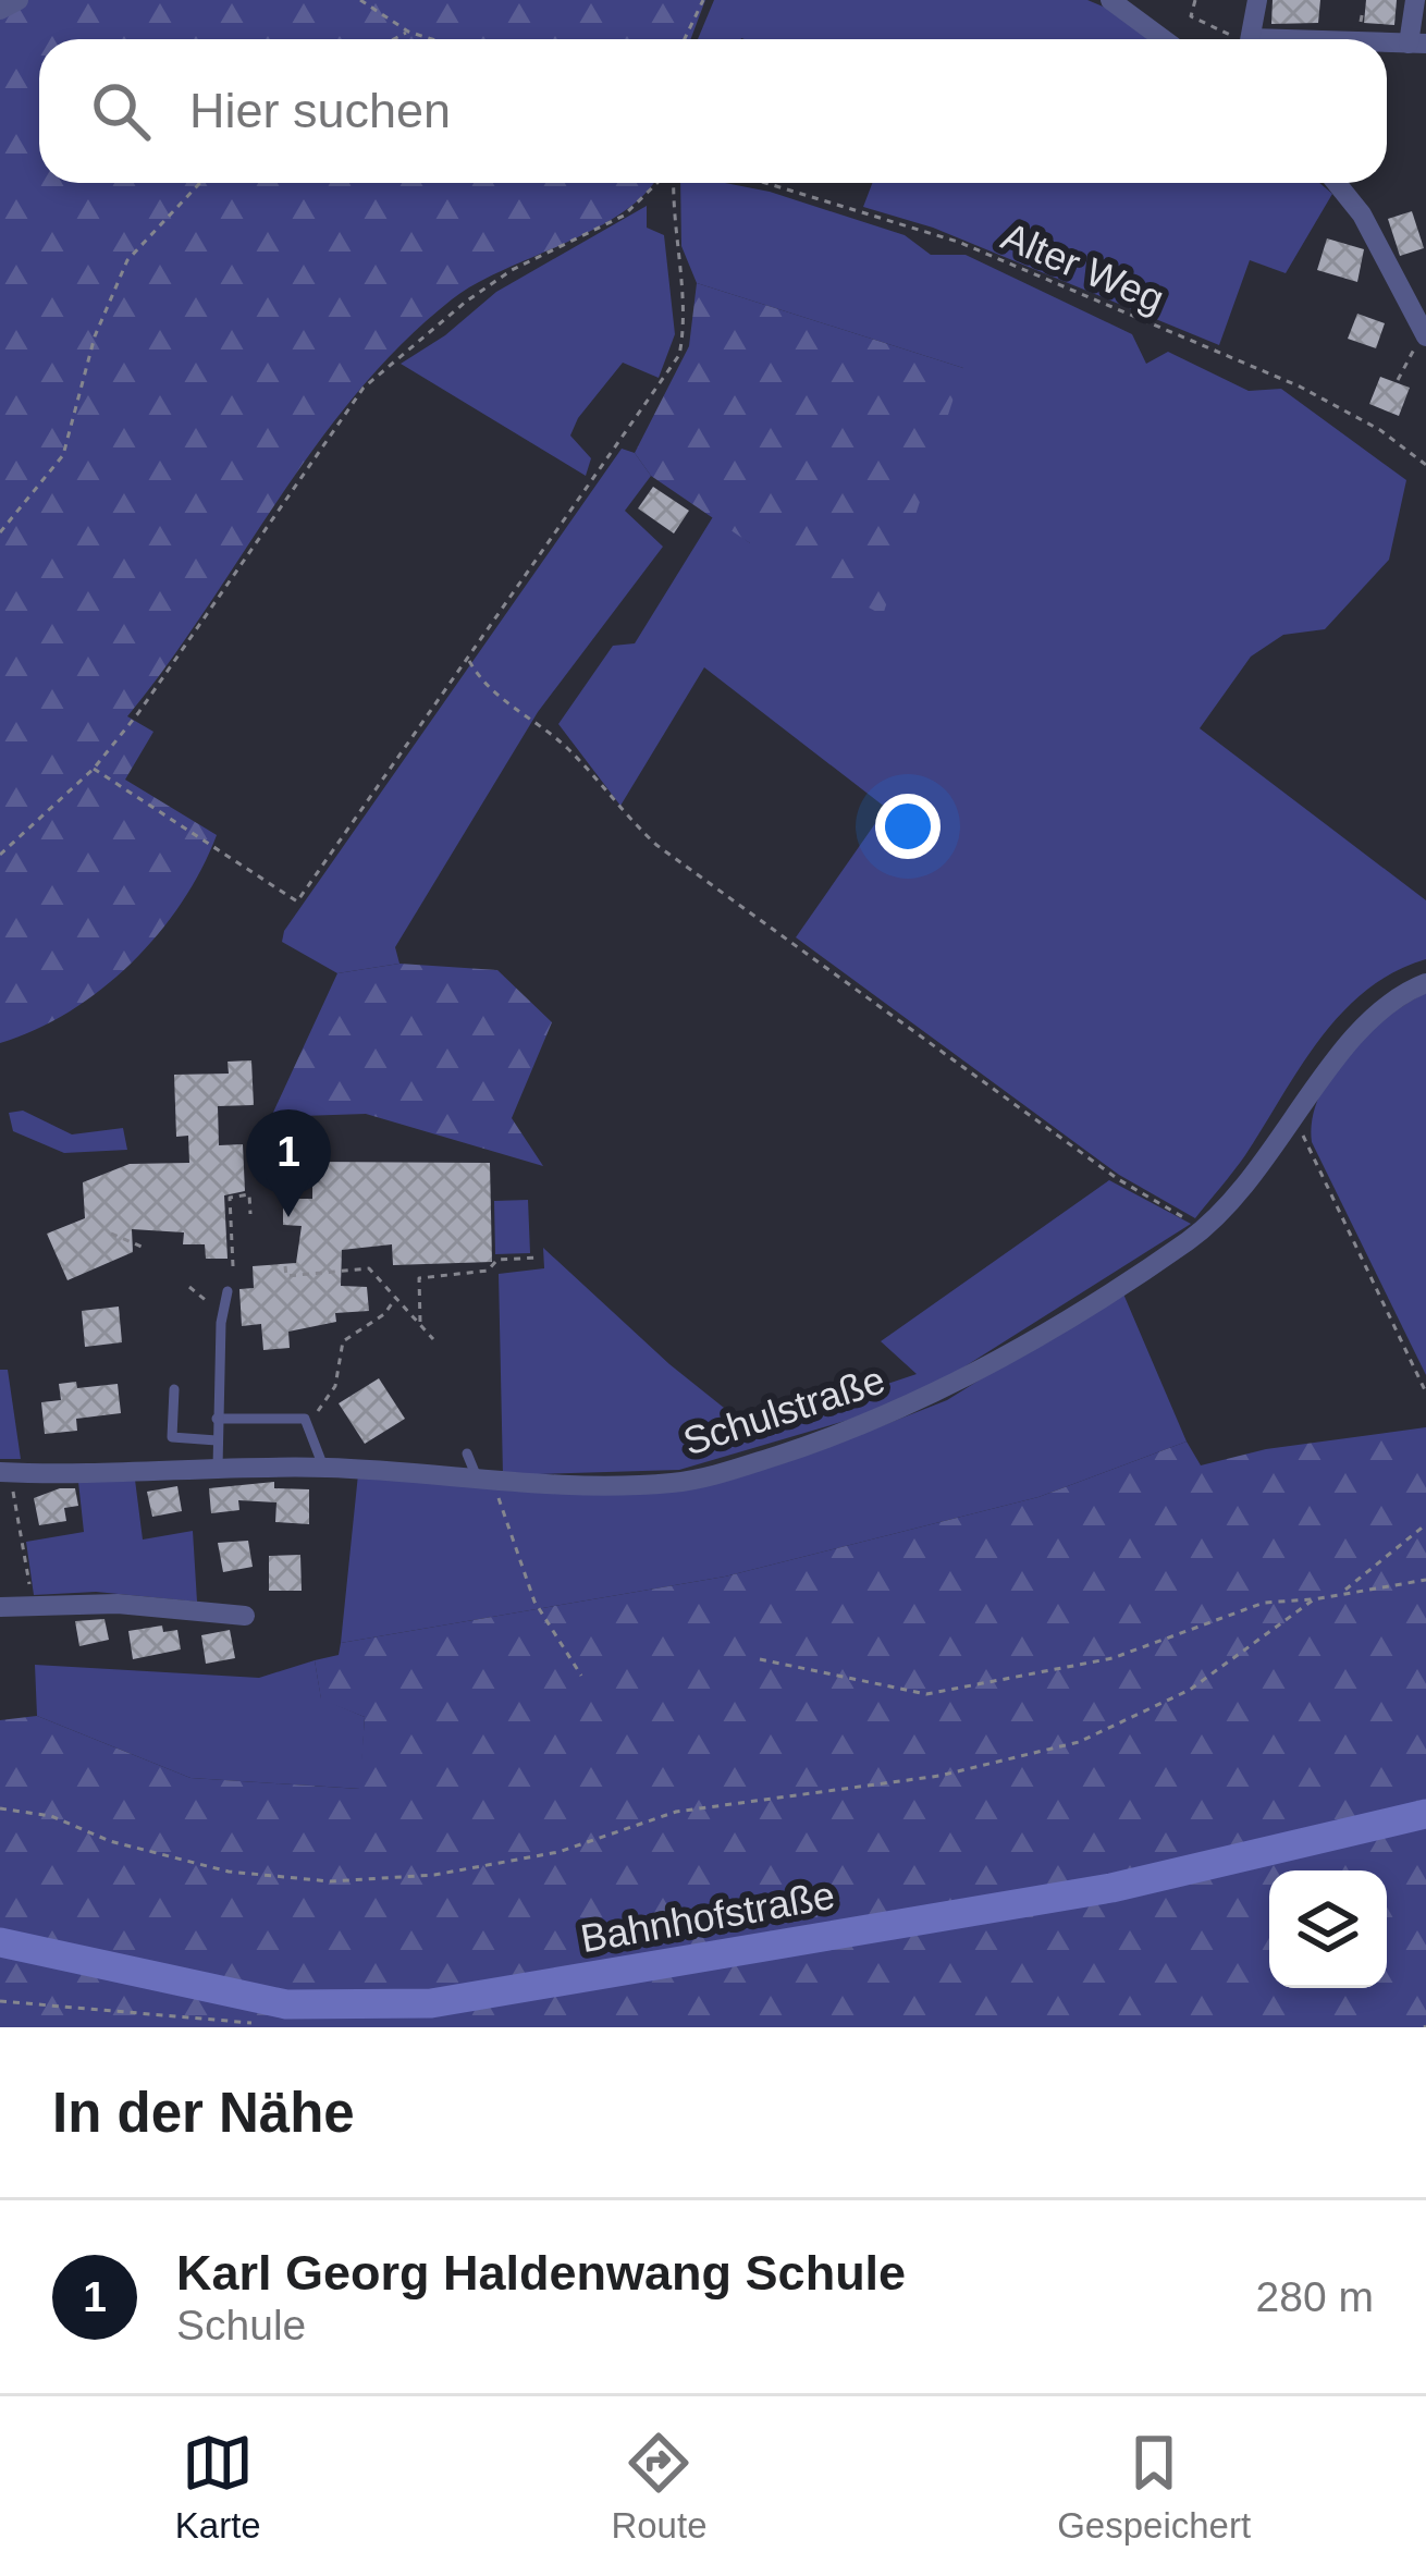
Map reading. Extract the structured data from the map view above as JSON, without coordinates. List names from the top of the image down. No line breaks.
{"streets":{"street":["Schulstraße","Bahnhofstraße"],"path":["Alter Weg"]},"page":{"search":"Hier suchen","pins":"1","heading":"In der Nähe","list":[{"mark":"1","name":"Karl Georg Haldenwang Schule","note":"Schule","value":"280 m"}],"nav":["Karte","Route","Gespeichert"]}}
